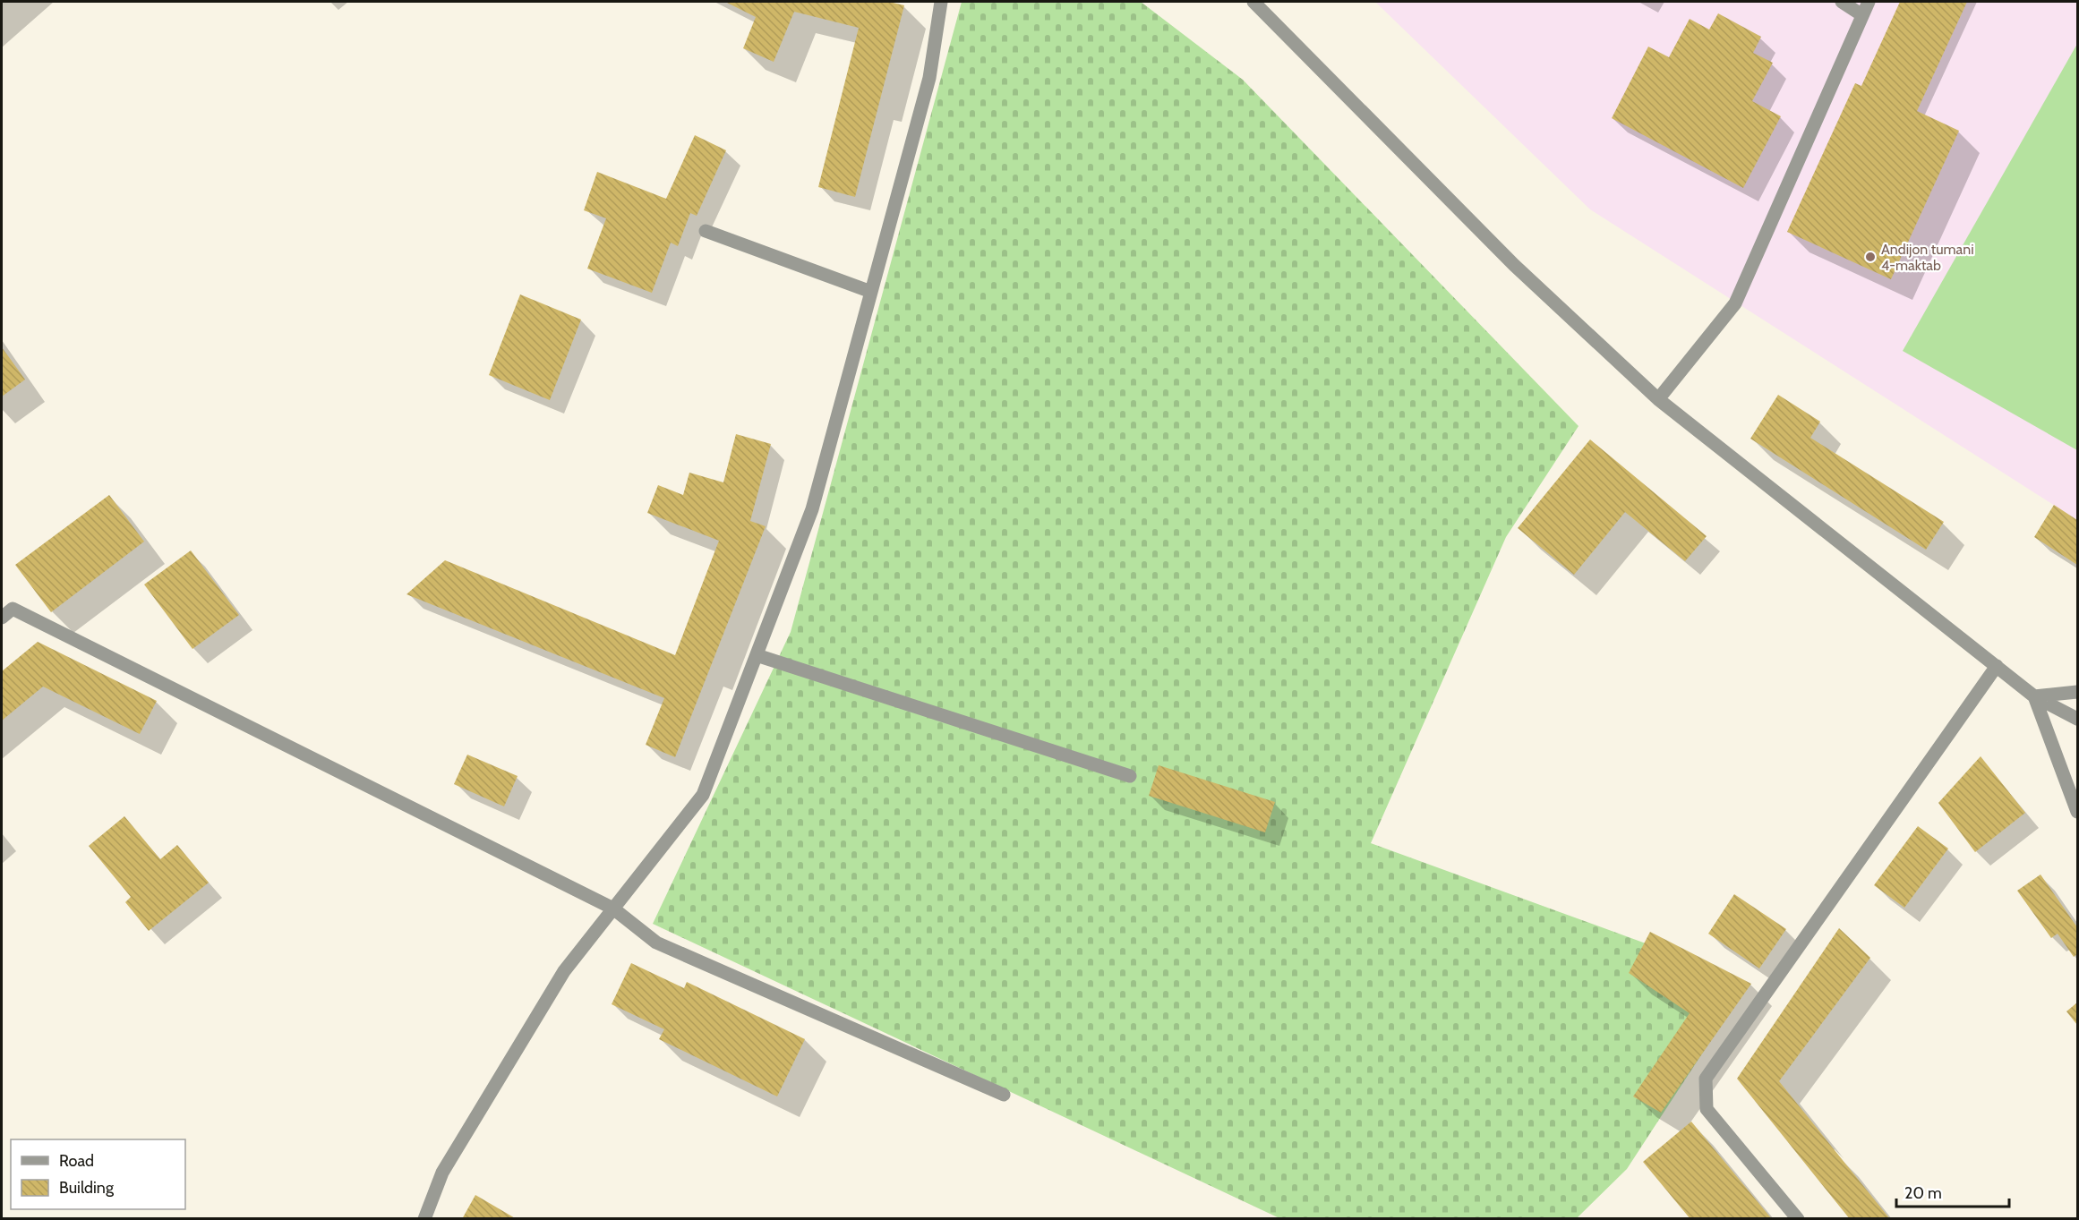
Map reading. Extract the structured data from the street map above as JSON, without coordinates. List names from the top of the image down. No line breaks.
{"places":["Andijon tumani 4-maktab"],"legend":["Road","Building"],"scale_bar":"20 m"}
